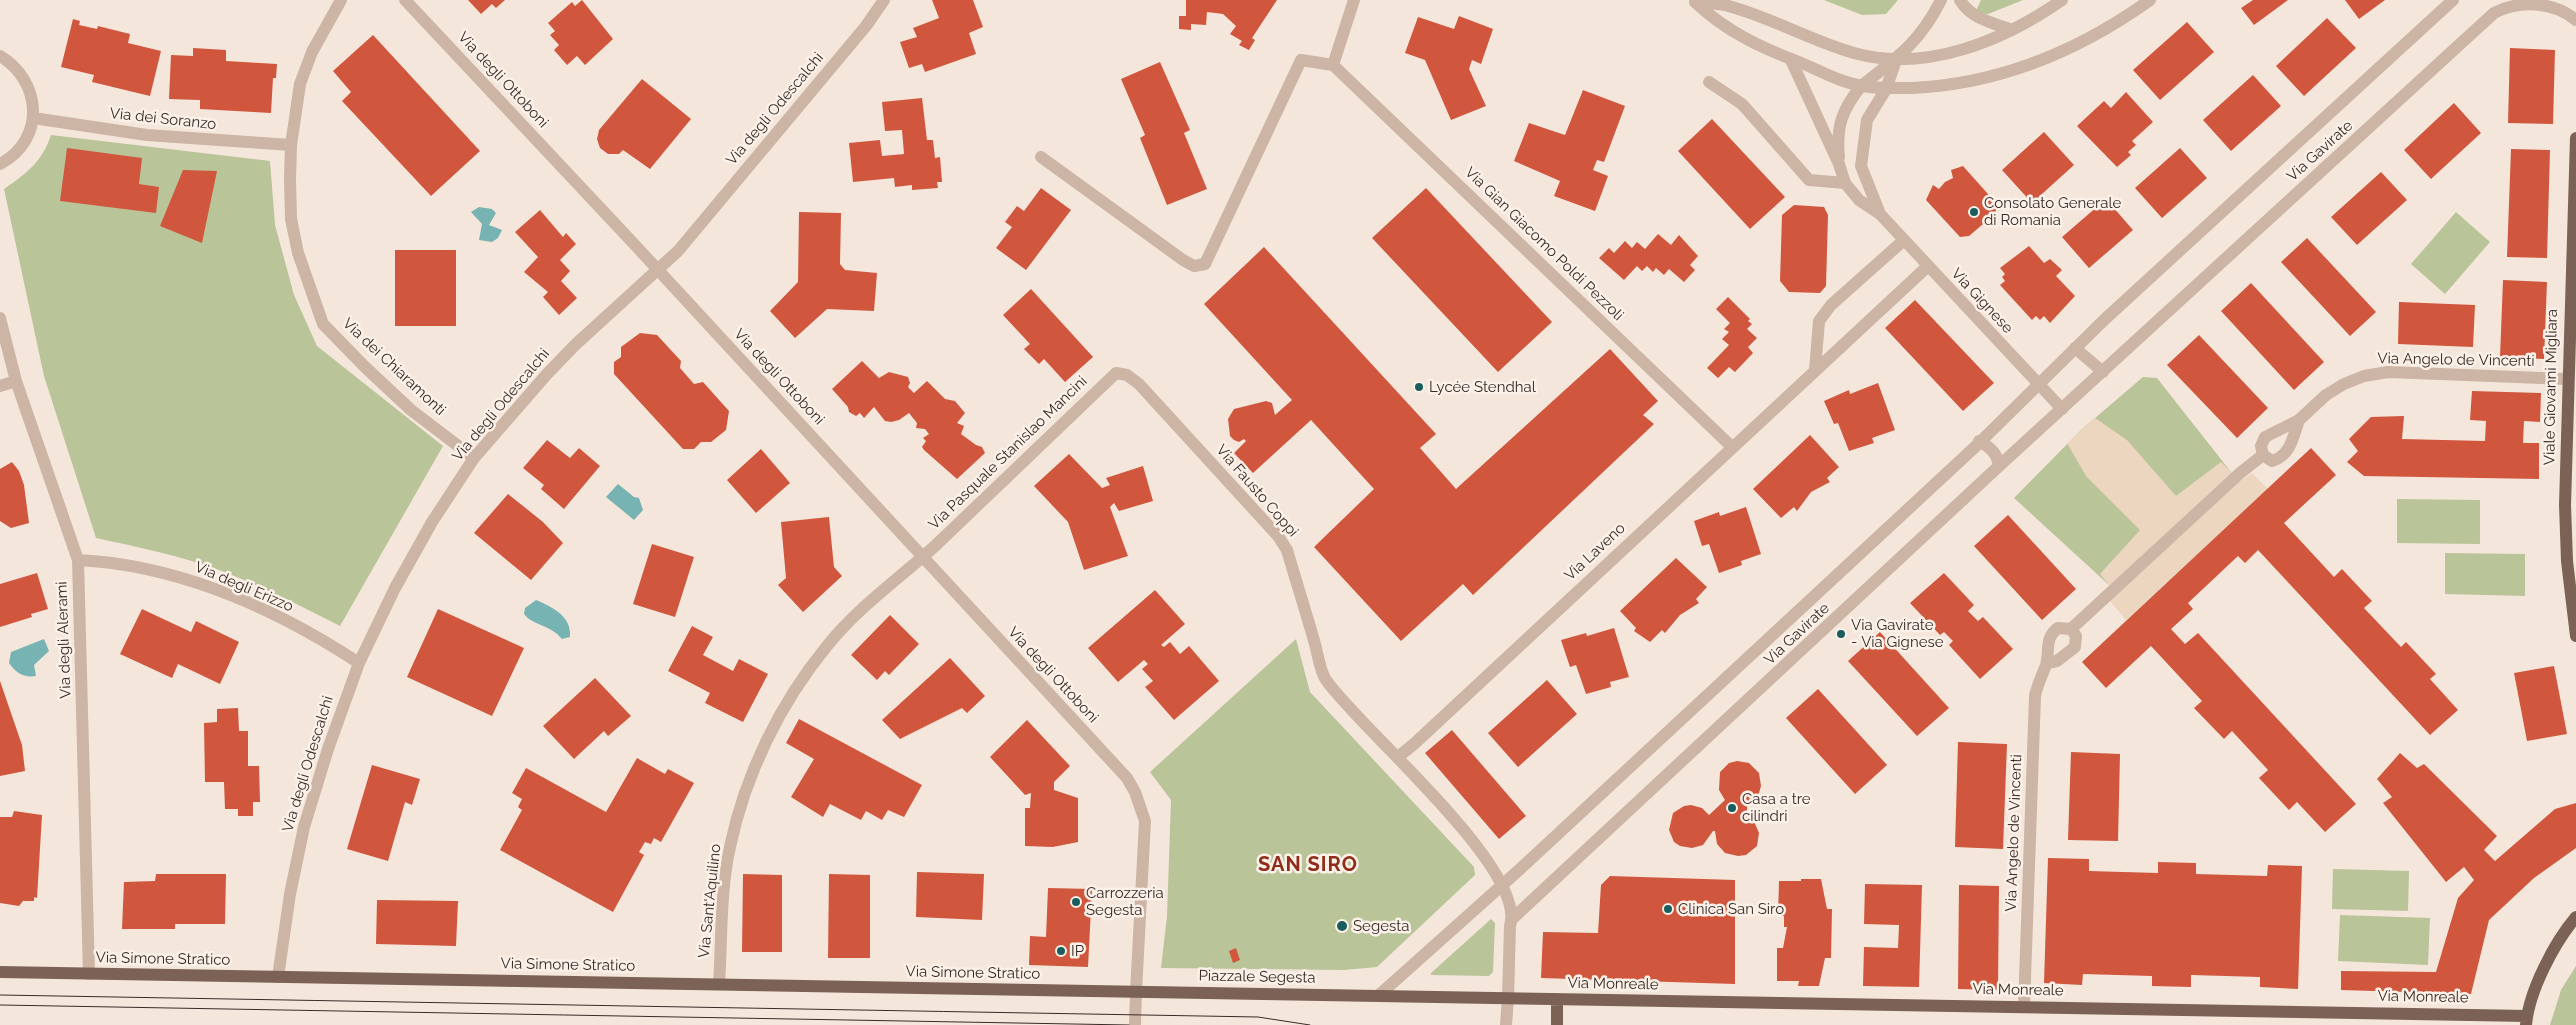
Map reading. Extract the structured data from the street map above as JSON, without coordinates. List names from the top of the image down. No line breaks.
{"streets":{"main road":["Viale Giovanni Migliara","Via Simone Stratico","Piazzale Segesta","Via Monreale"],"street":["Via degli Ottoboni","Via degli Odescalchi","Via dei Soranzo","Via Gavirate","Via Gian Giacomo Poldi Pezzoli","Via Gignese","Via Angelo de Vincenti","Via dei Chiaramonti","Via Pasquale Stanislao Mancini","Via Fausto Coppi","Via Laveno","Via degli Erizzo","Via degli Alerami","Via Sant'Aquilino"]},"crossings":[["Via degli Ottoboni","Via degli Odescalchi"],["Via degli Ottoboni","Via Pasquale Stanislao Mancini"],["Via degli Ottoboni","Via Sant'Aquilino"],["Via degli Ottoboni","Via Simone Stratico"],["Via degli Ottoboni","Piazzale Segesta"],["Via degli Odescalchi","Via dei Chiaramonti"],["Via degli Odescalchi","Via degli Erizzo"],["Via degli Odescalchi","Via Simone Stratico"],["Via dei Soranzo","Via dei Chiaramonti"],["Via Gavirate","Via Gignese"],["Via Gian Giacomo Poldi Pezzoli","Via Laveno"],["Via Gignese","Via Laveno"],["Via Angelo de Vincenti","Viale Giovanni Migliara"],["Via Angelo de Vincenti","Via Monreale"],["Via Pasquale Stanislao Mancini","Via Fausto Coppi"],["Via Pasquale Stanislao Mancini","Via Sant'Aquilino"],["Via Fausto Coppi","Via Laveno"],["Via degli Erizzo","Via degli Alerami"],["Via degli Alerami","Via Simone Stratico"],["Via Sant'Aquilino","Via Simone Stratico"],["Via Simone Stratico","Piazzale Segesta"],["Piazzale Segesta","Via Monreale"]],"districts":["SAN SIRO"],"places":["Consolato Generale di Romania","Lycée Stendhal","Via Gavirate - Via Gignese","Casa a tre cilindri","Carrozzeria Segesta","Clinica San Siro","Segesta","IP"]}
